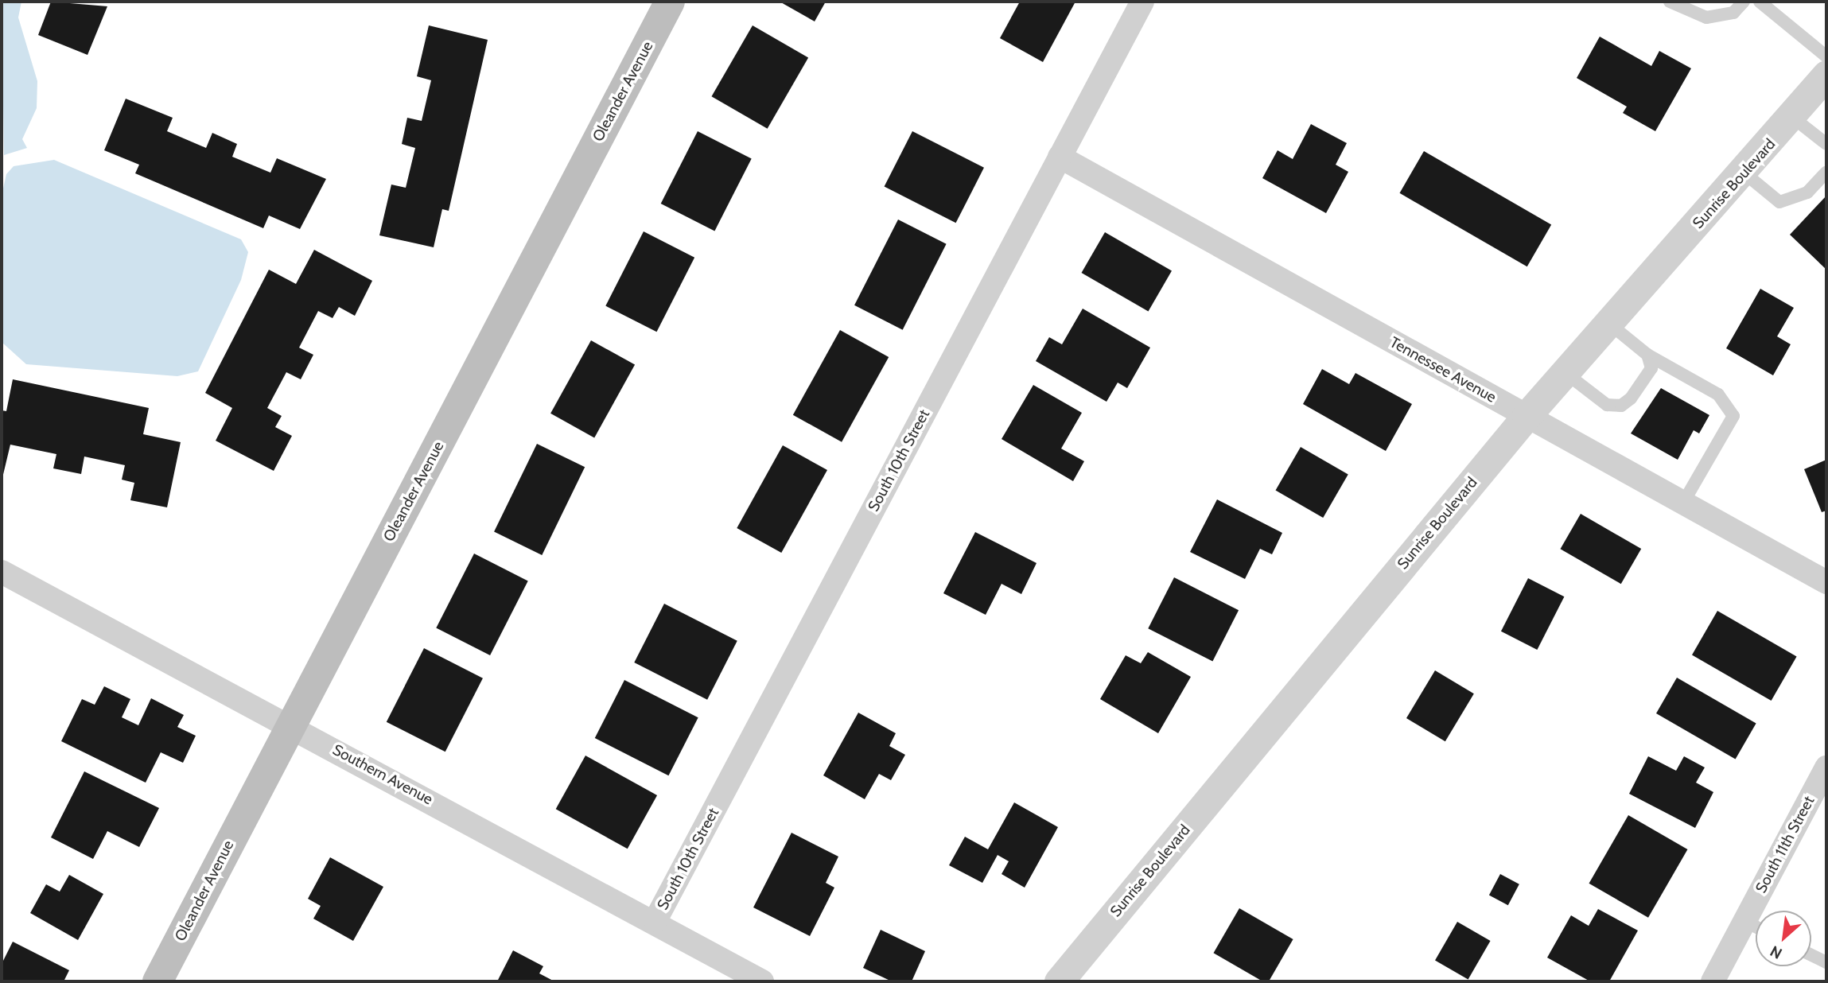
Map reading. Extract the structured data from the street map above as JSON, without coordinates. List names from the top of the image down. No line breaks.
{"streets":{"main road":["Oleander Avenue"],"street":["Sunrise Boulevard","Tennessee Avenue","South 10th Street","Southern Avenue","South 11th Street"]},"crossings":[["Oleander Avenue","Southern Avenue"],["Sunrise Boulevard","Tennessee Avenue"],["Tennessee Avenue","South 10th Street"],["South 10th Street","Southern Avenue"]],"north":"bottom left"}
